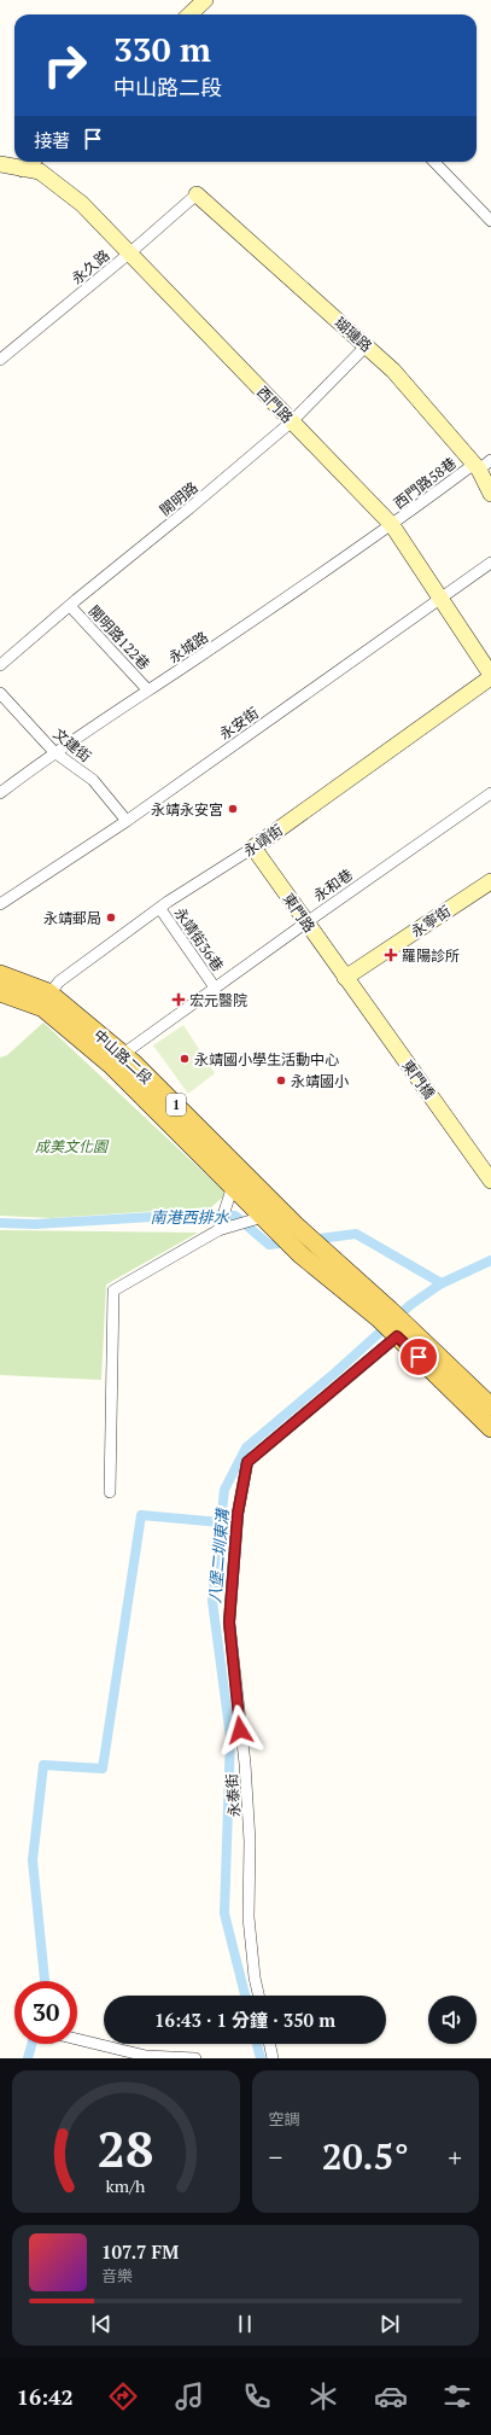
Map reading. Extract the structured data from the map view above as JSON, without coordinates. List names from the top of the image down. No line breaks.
{"streets":{"main road":["中山路二段","1"],"street":["永久路","瑚璉路","西門路","西門路58巷","開明路","開明路122巷","永城路","永安街","文建街","永靖街","永和巷","東門路","永寧街","永靖街36巷","東門橋","永泰街"]},"crossings":[["永久路","瑚璉路"],["永久路","西門路"],["瑚璉路","西門路58巷"],["瑚璉路","開明路"],["西門路","西門路58巷"],["西門路","開明路"],["西門路","永城路"],["西門路","永安街"],["西門路","永靖街"],["西門路58巷","永城路"],["開明路","開明路122巷"],["開明路122巷","永城路"],["永城路","文建街"],["永安街","文建街"],["永靖街","東門路"],["永靖街","永靖街36巷"],["永靖街","中山路二段"],["永靖街","1"],["永和巷","東門路"],["永和巷","永靖街36巷"],["永和巷","中山路二段"],["東門路","永寧街"],["東門路","東門橋"],["永寧街","東門橋"],["中山路二段","1"],["1","永泰街"]],"water":["南港西排水","八堡二圳東溝"],"parks":["成美文化園"],"places":{"other":["永靖永安宮","永靖郵局","永靖國小學生活動中心","永靖國小"],"health":["羅陽診所","宏元醫院"]},"page":{"turn":["330 m","中山路二段"],"then":"接著","limit":"30","trip":"16:43 · 1 分鐘 · 350 m","tile":"空調","heat":["−","20.5°","+"],"song":["107.7 FM","音樂"],"tabs":"16:42","gauge":["28","km/h"]}}
